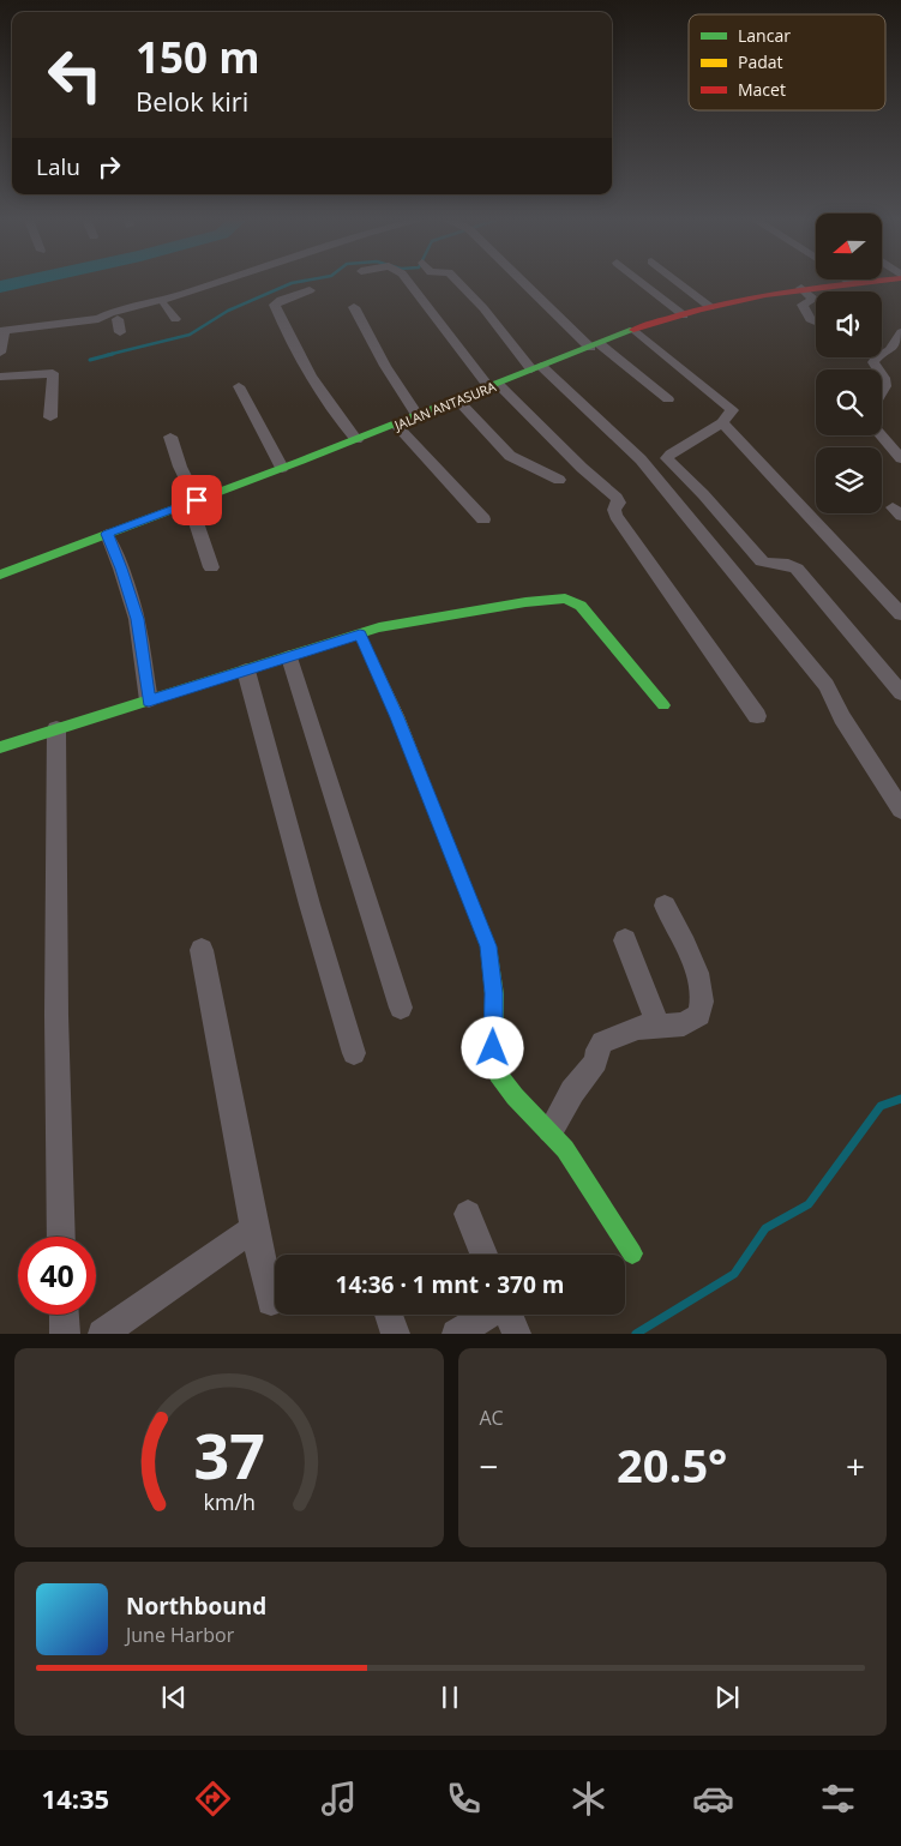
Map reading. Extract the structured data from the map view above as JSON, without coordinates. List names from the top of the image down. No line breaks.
{"streets":{"main road":["JALAN ANTASURA"]},"legend":["Lancar","Padat","Macet"],"north":"left","page":{"turn":["150 m","Belok kiri"],"then":"Lalu","limit":"40","trip":"14:36 · 1 mnt · 370 m","tile":"AC","heat":["−","20.5°","+"],"song":["Northbound","June Harbor"],"tabs":"14:35","gauge":["37","km/h"]}}
